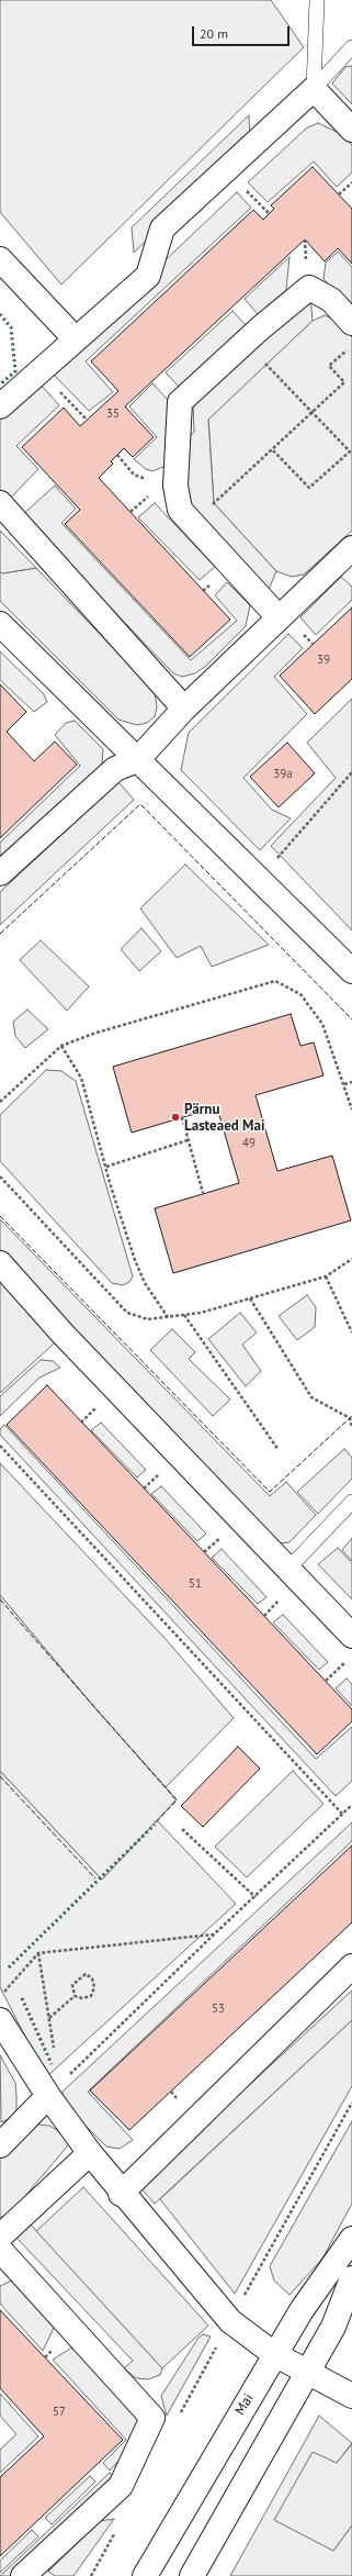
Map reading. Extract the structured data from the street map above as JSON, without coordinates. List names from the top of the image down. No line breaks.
{"streets":{"street":["Mai"]},"places":["Pärnu Lasteaed Mai"],"house_numbers":["35","39","39a","49","51","53","57"],"scale_bar":"20 m"}
